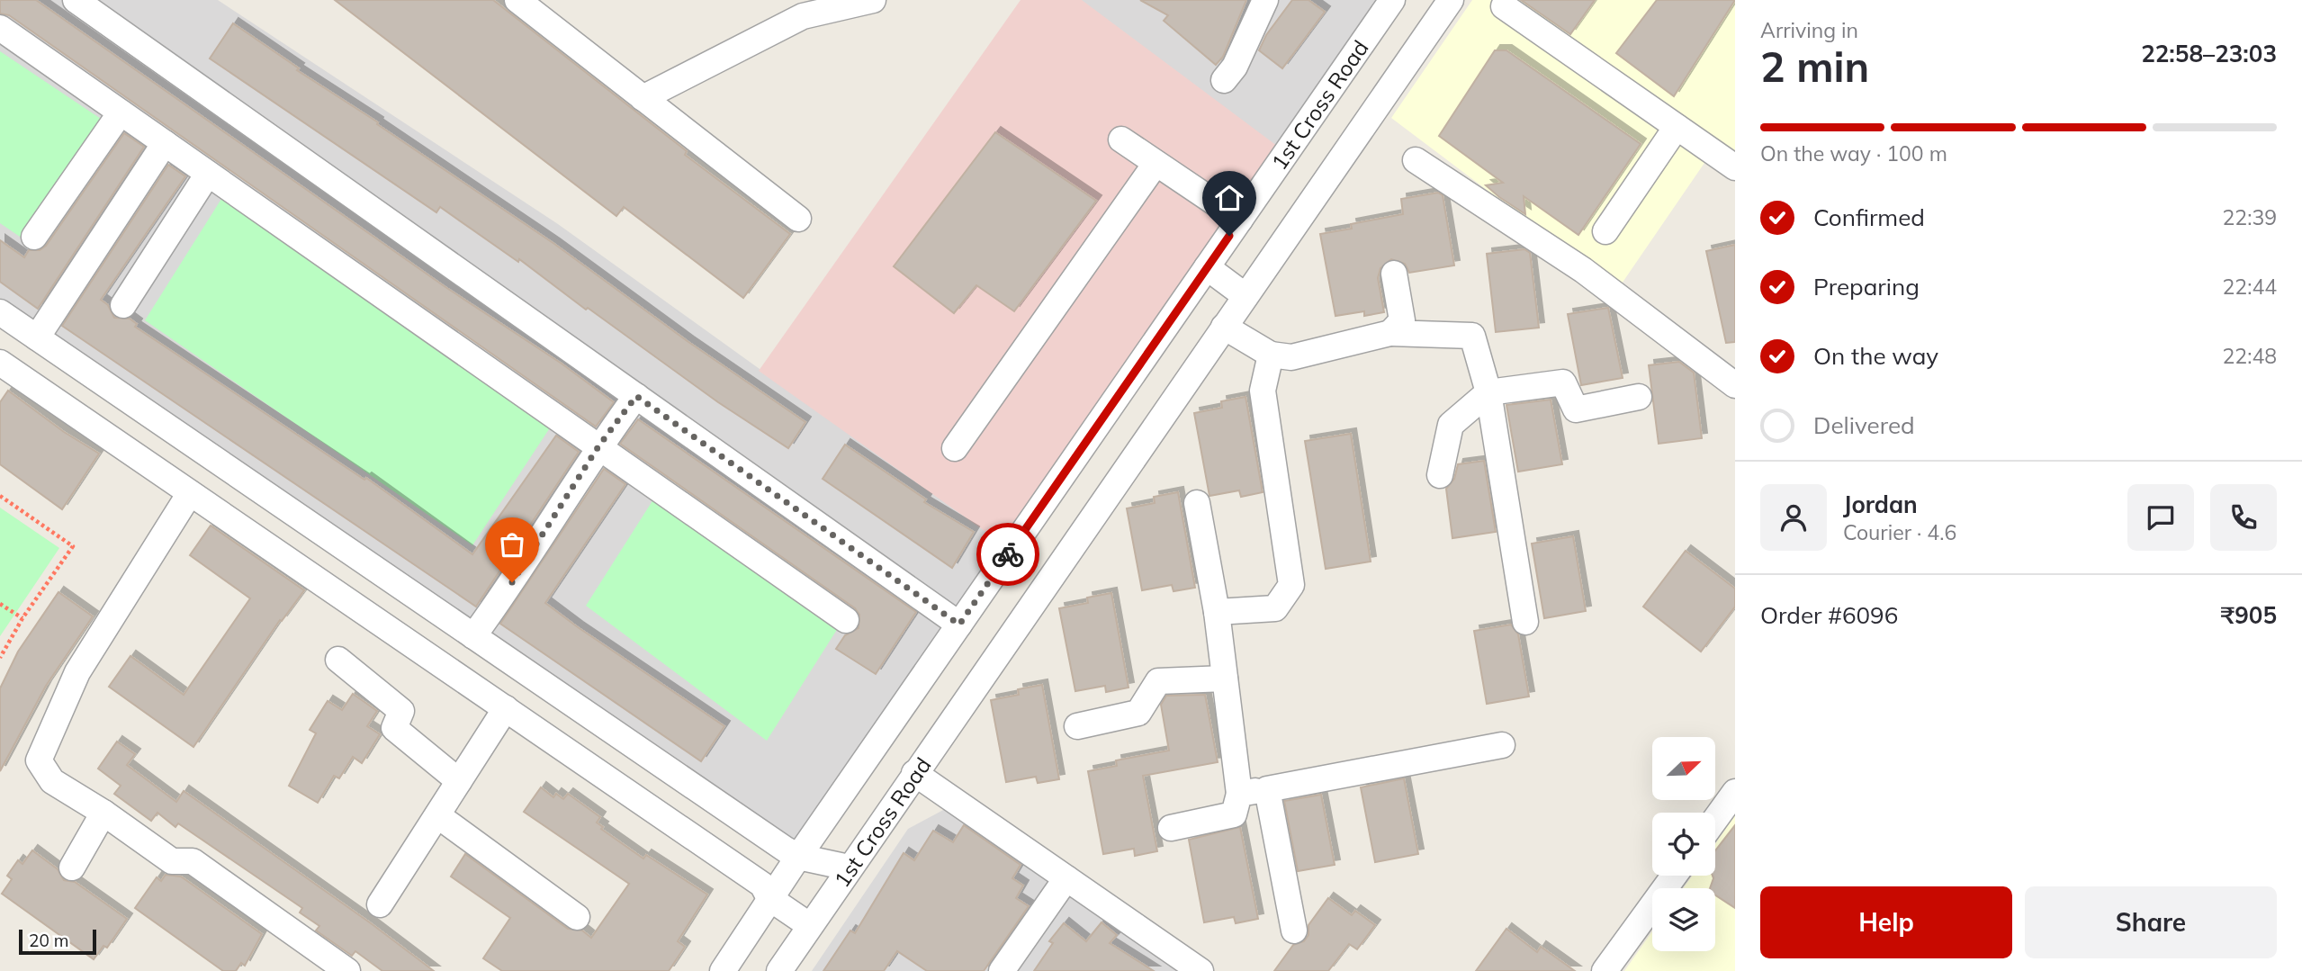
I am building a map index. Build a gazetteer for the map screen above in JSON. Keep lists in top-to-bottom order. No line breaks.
{"streets":{"street":["1st Cross Road"]},"scale_bar":"20 m","north":"top right","page":{"heading":["2 min","Arriving in","22:58–23:03"],"panel":["Jordan","Courier · 4.6","Order #6096","₹905"],"bar":"On the way · 100 m","list":[["Confirmed","22:39"],["Preparing","22:44"],["On the way","22:48"],"Delivered"],"buttons":["Help","Share"],"scale":"20 m"}}
